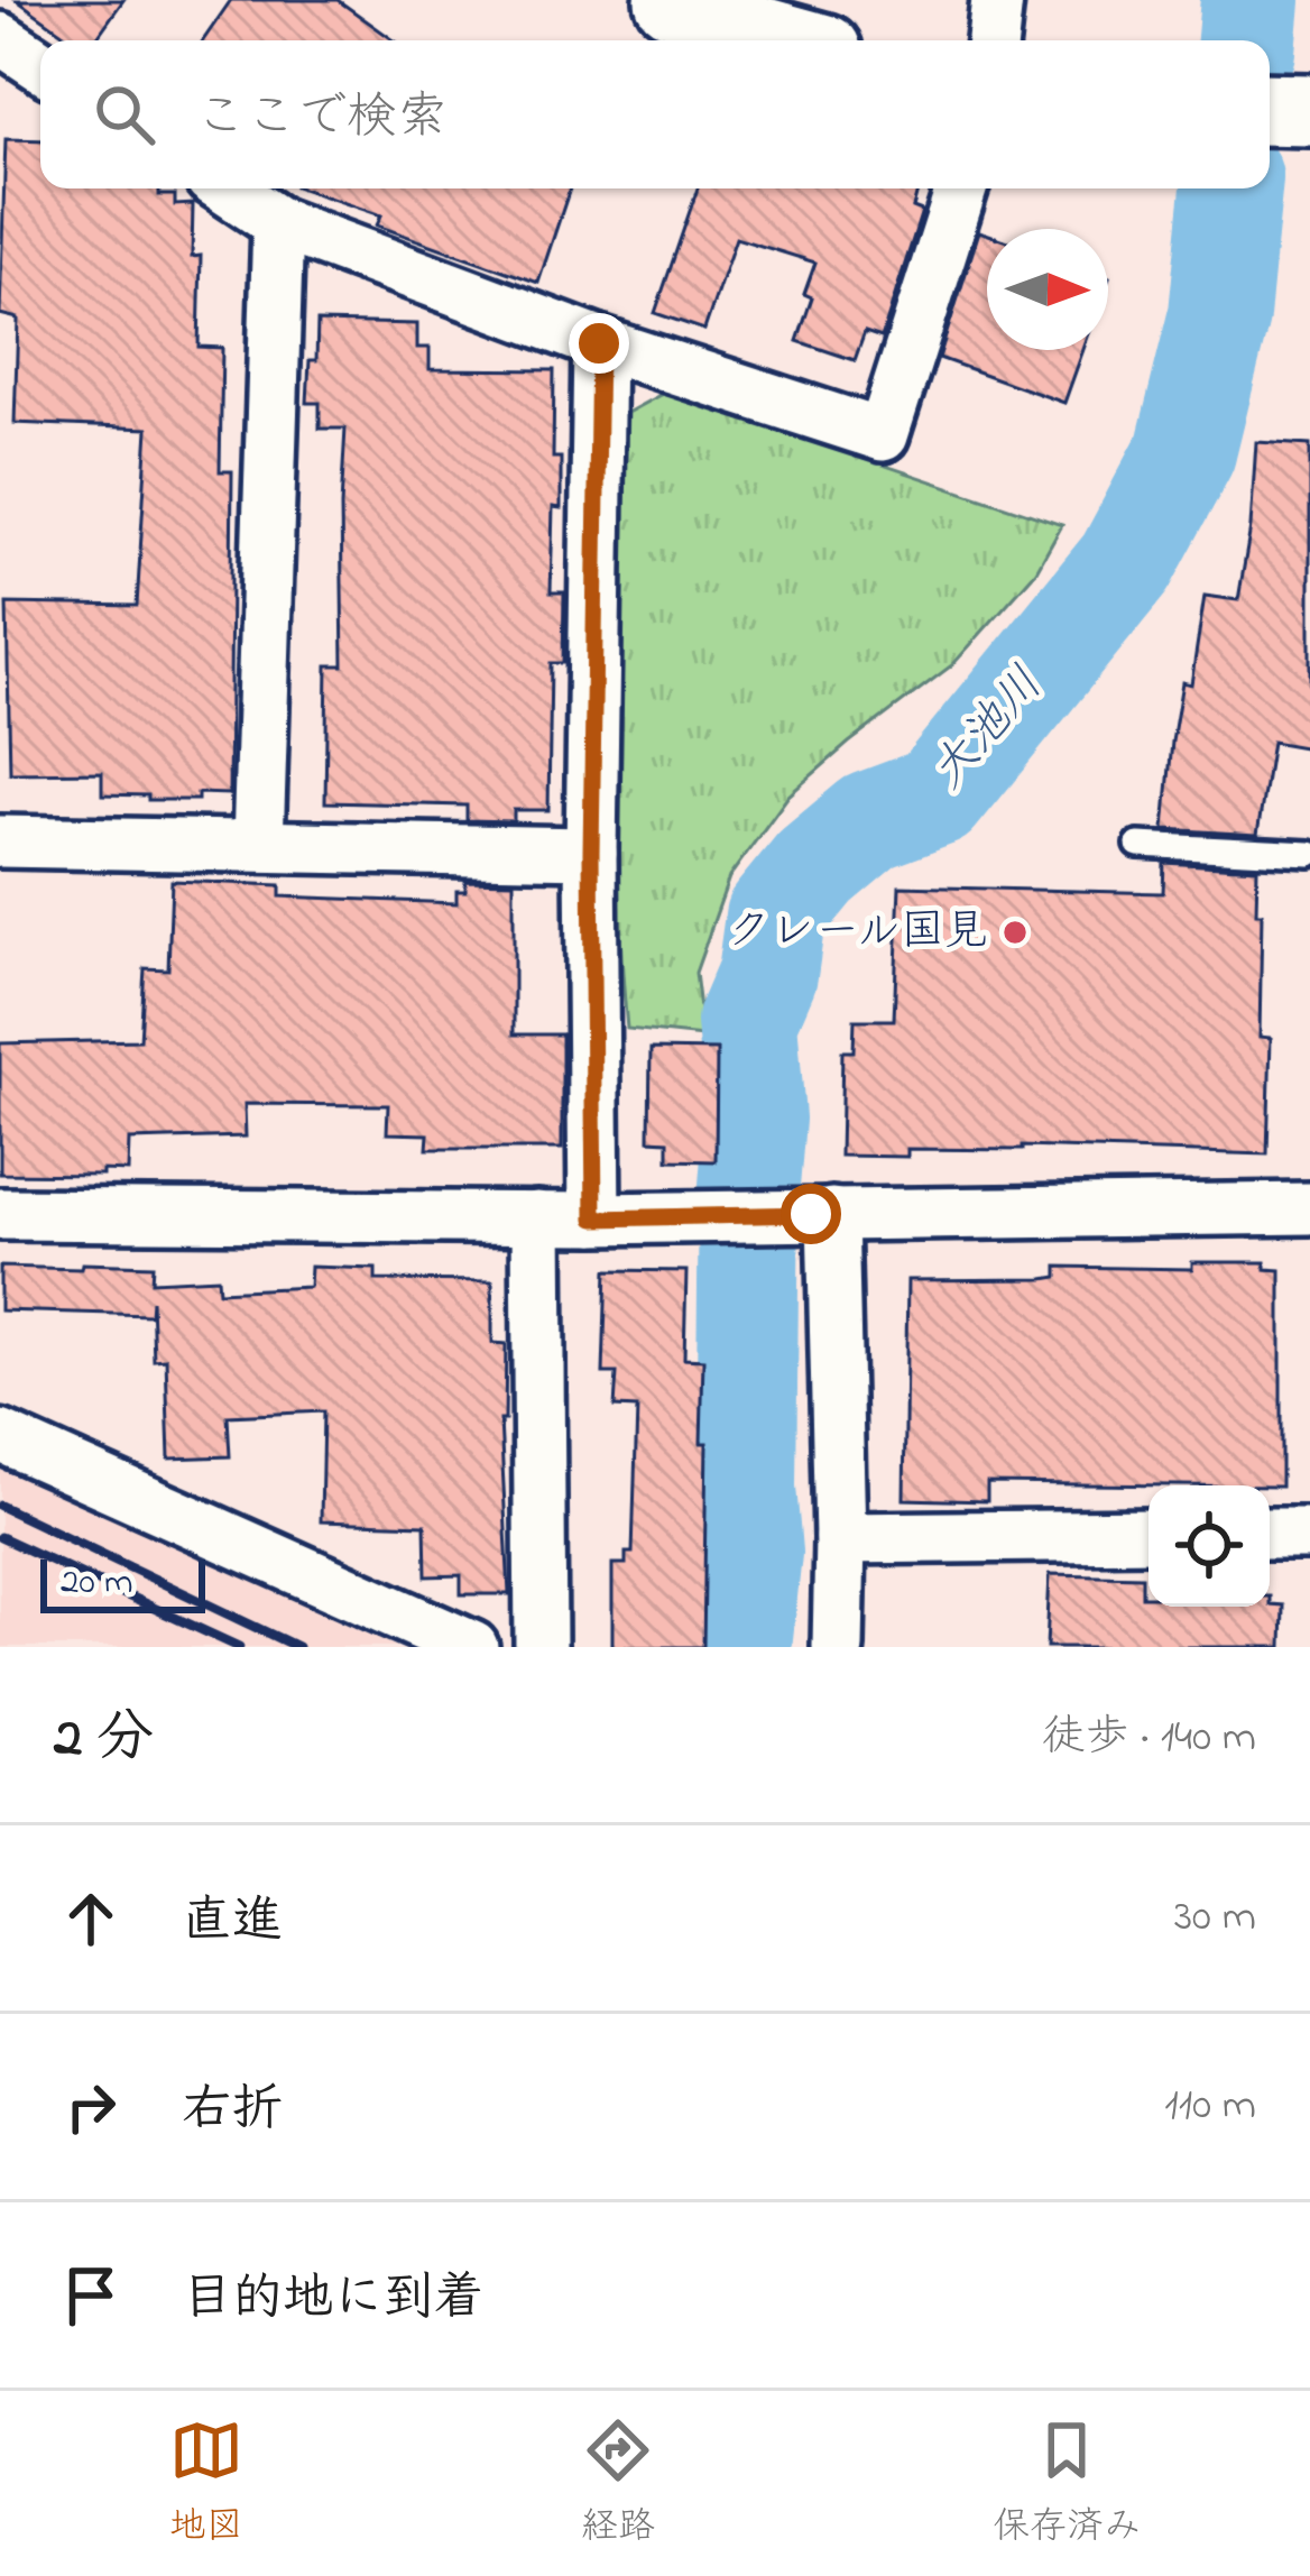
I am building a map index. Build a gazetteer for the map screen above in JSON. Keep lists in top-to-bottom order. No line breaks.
{"water":["大池川"],"places":["クレール国見"],"scale_bar":"20 m","north":"right","page":{"search":"ここで検索","scale":"20 m","heading":["2 分","徒歩 · 140 m"],"list":[["直進","30 m"],["右折","110 m"],"目的地に到着"],"nav":["地図","経路","保存済み"]}}
